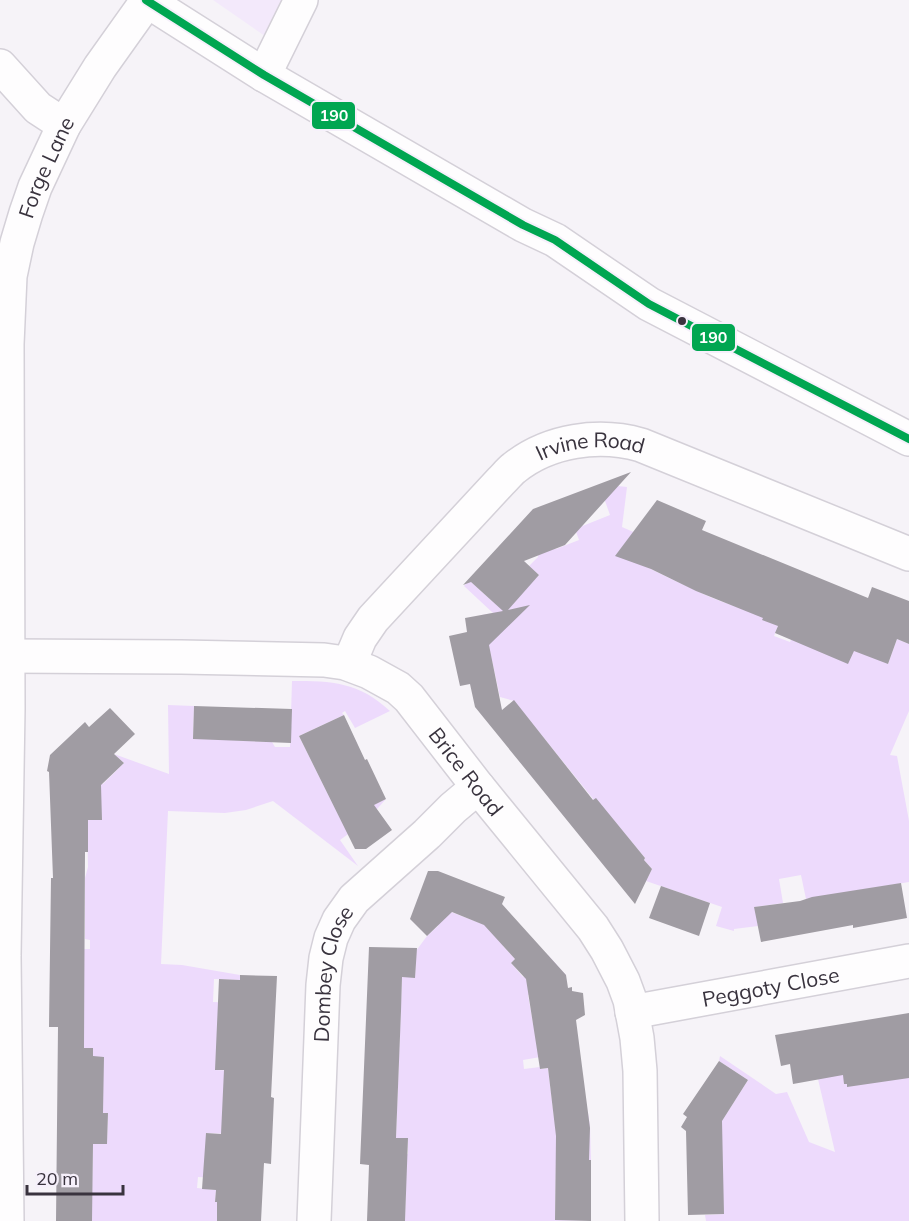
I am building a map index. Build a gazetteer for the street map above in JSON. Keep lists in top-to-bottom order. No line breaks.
{"streets":{"street":["Forge Lane","Irvine Road","Brice Road","Dombey Close","Peggoty Close"]},"crossings":[["Forge Lane","Brice Road"],["Irvine Road","Brice Road"],["Brice Road","Dombey Close"],["Brice Road","Peggoty Close"]],"lines":["transit line 190"],"scale_bar":"20 m"}
